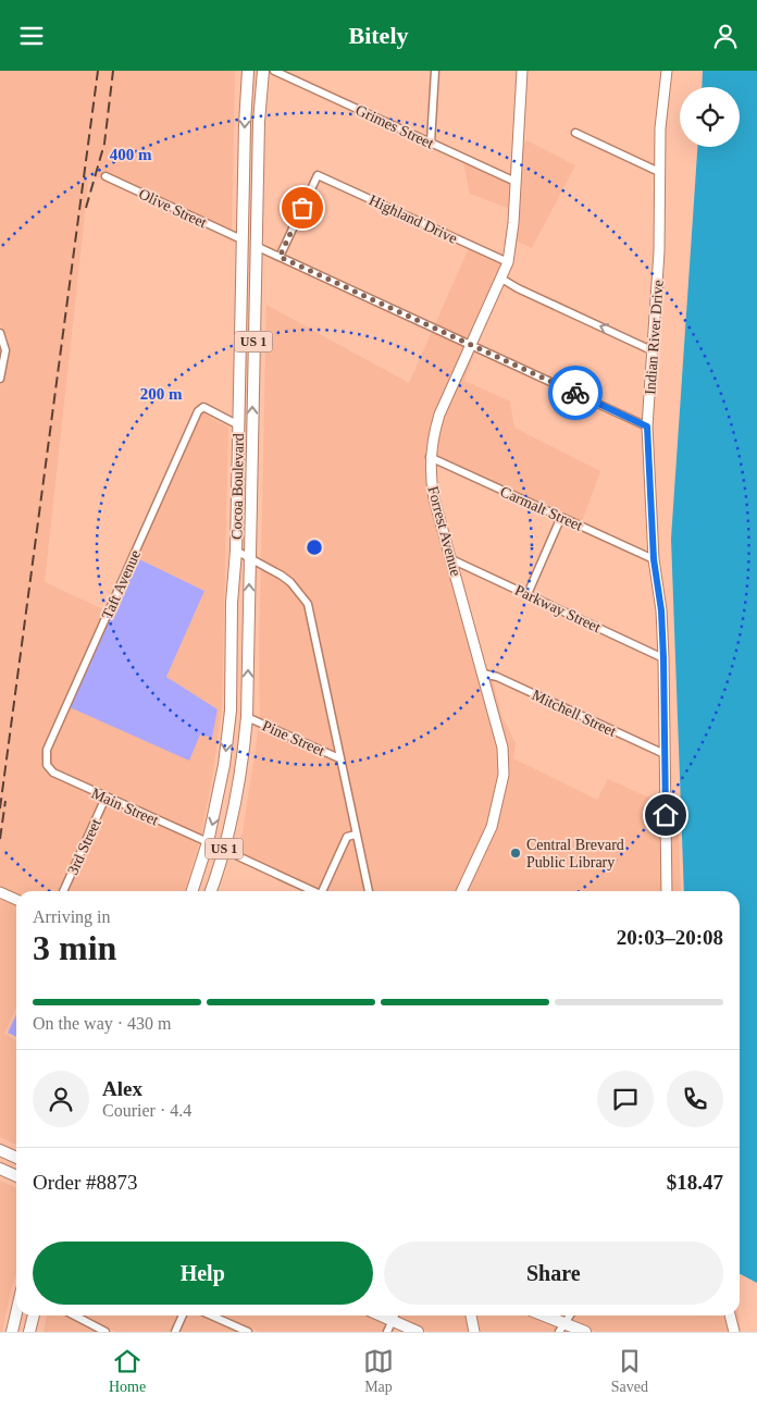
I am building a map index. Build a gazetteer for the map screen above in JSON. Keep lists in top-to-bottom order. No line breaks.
{"streets":{"main road":["US 1","Cocoa Boulevard"],"street":["Grimes Street","Olive Street","Highland Drive","Indian River Drive","Carmalt Street","Forrest Avenue","Taft Avenue","Parkway Street","Mitchell Street","Pine Street","Main Street","3rd Street"]},"crossings":[["Grimes Street","Forrest Avenue"],["Olive Street","Cocoa Boulevard"],["Highland Drive","Forrest Avenue"],["Indian River Drive","Carmalt Street"],["Indian River Drive","Parkway Street"],["Indian River Drive","Mitchell Street"],["Cocoa Boulevard","Taft Avenue"],["Cocoa Boulevard","Pine Street"],["Cocoa Boulevard","Main Street"],["Carmalt Street","Forrest Avenue"],["Forrest Avenue","Parkway Street"],["Forrest Avenue","Mitchell Street"],["Taft Avenue","Main Street"],["Main Street","3rd Street"]],"places":["Central Brevard Public Library"],"page":{"header":"Bitely","heading":["3 min","Arriving in","20:03–20:08"],"panel":["Alex","Courier · 4.4","Order #8873","$18.47"],"bar":"On the way · 430 m","buttons":["Help","Share"],"tabs":["Home","Map","Saved"]},"rings":["400 m","200 m"]}
